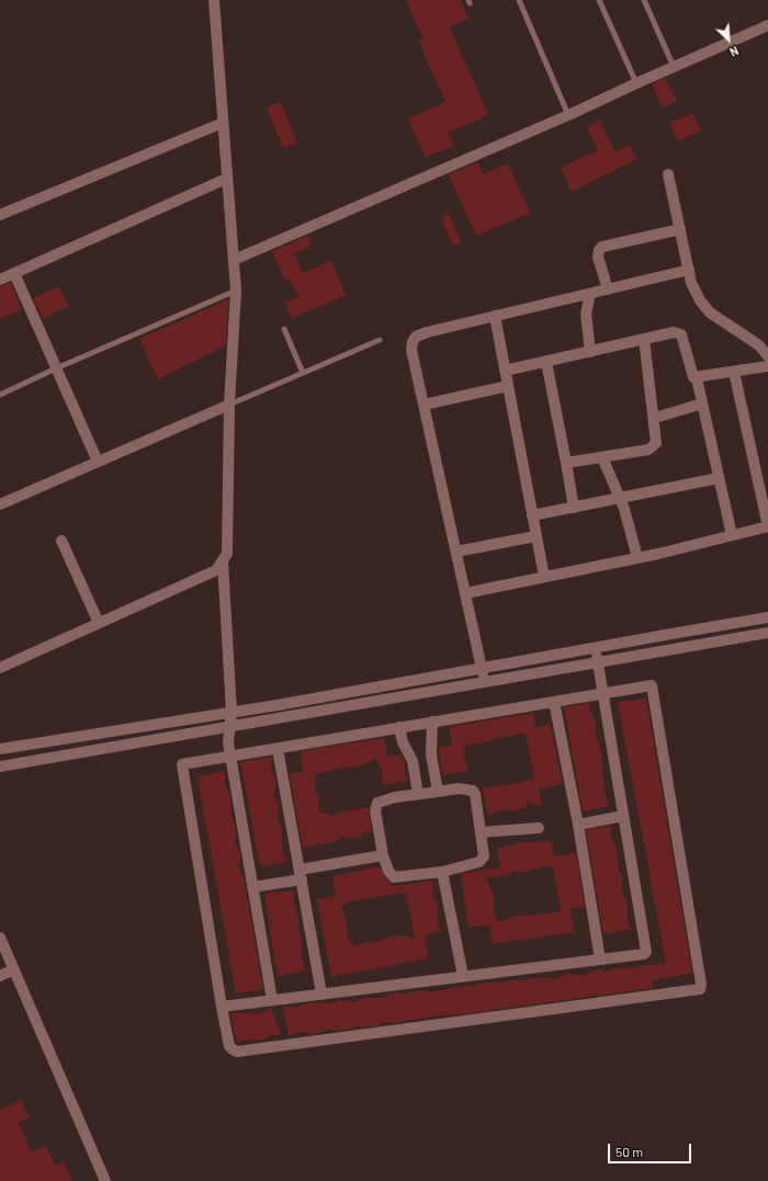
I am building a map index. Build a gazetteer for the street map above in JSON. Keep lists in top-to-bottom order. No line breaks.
{"scale_bar":"50 m","north":"bottom right"}
